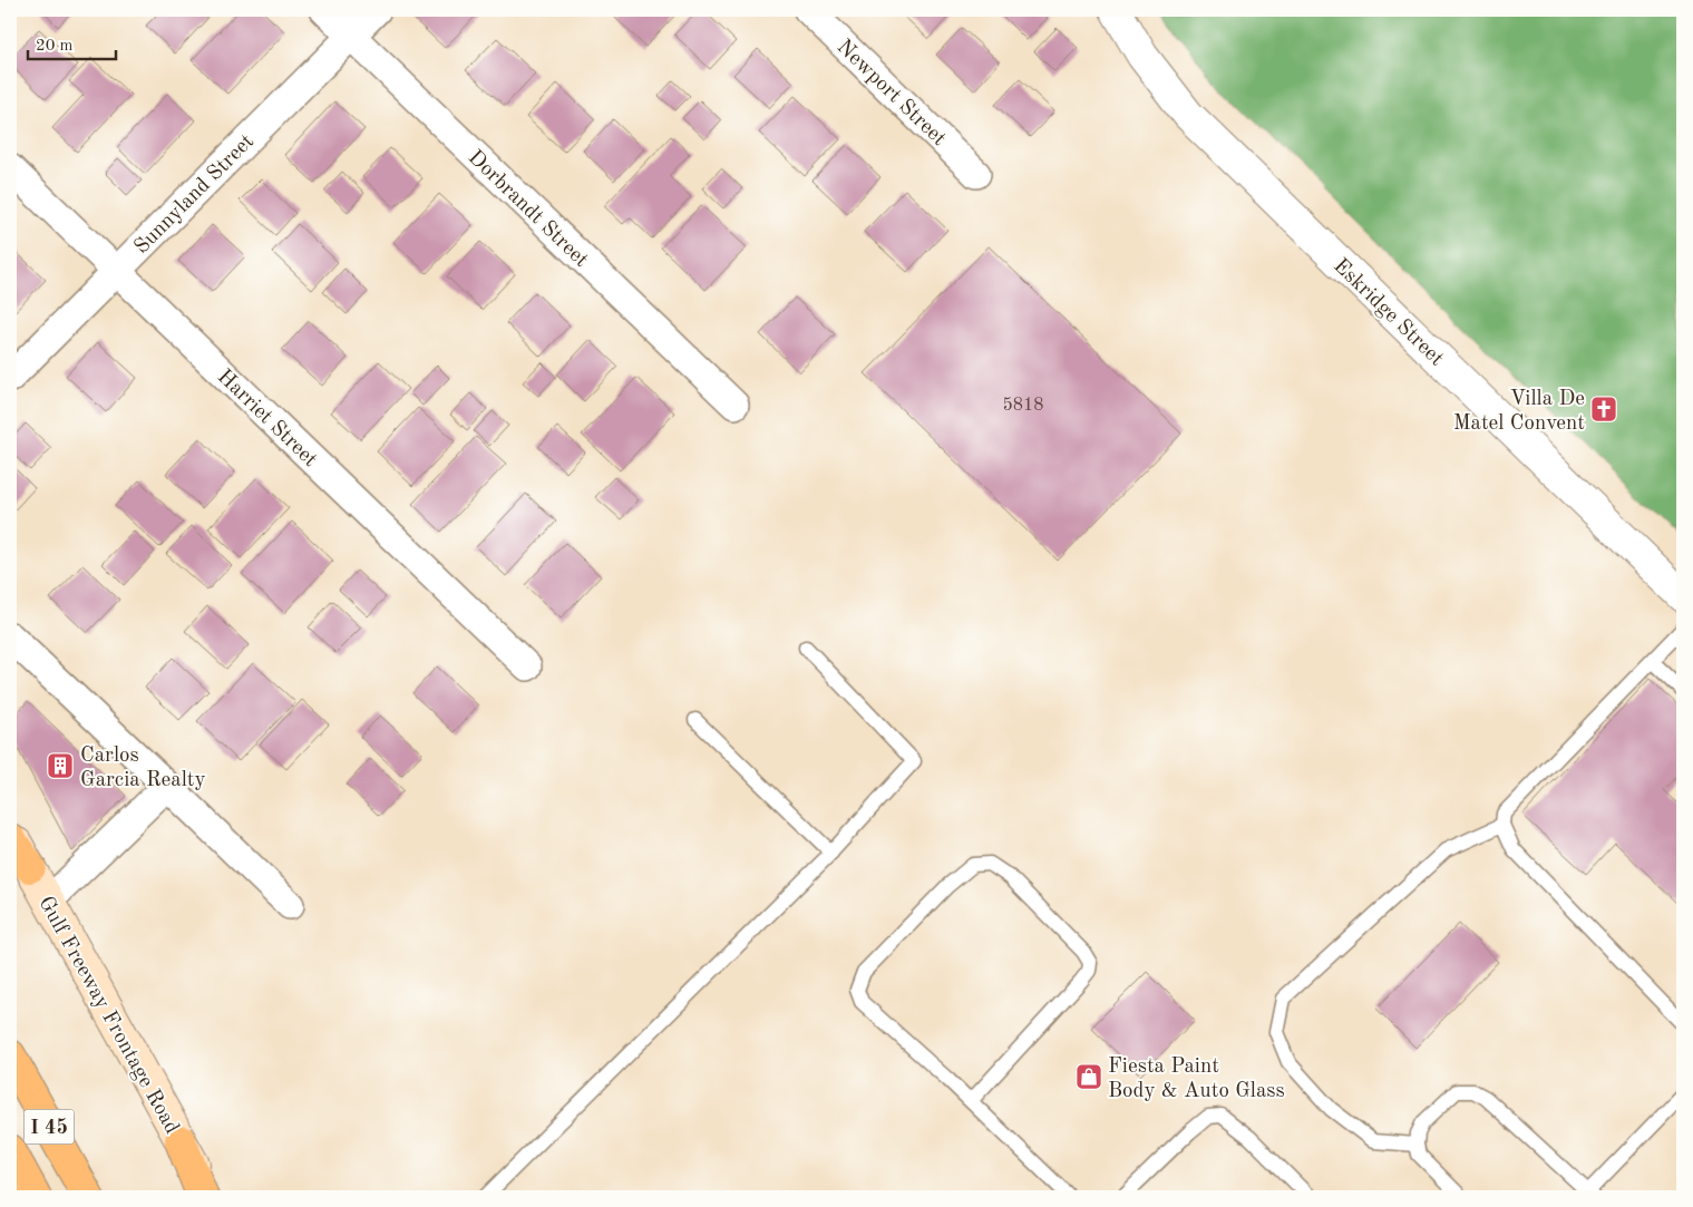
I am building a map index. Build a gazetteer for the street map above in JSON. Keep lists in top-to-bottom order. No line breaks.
{"streets":{"highway":["I 45"],"main road":["Gulf Freeway Frontage Road"],"street":["Newport Street","Sunnyland Street","Dorbrandt Street","Eskridge Street","Harriet Street"]},"crossings":[["Sunnyland Street","Dorbrandt Street"],["Sunnyland Street","Harriet Street"]],"places":{"church":["Villa De Matel Convent"],"building":["Carlos Garcia Realty"],"shop":["Fiesta Paint Body & Auto Glass"]},"house_numbers":["5818"],"scale_bar":"20 m"}
